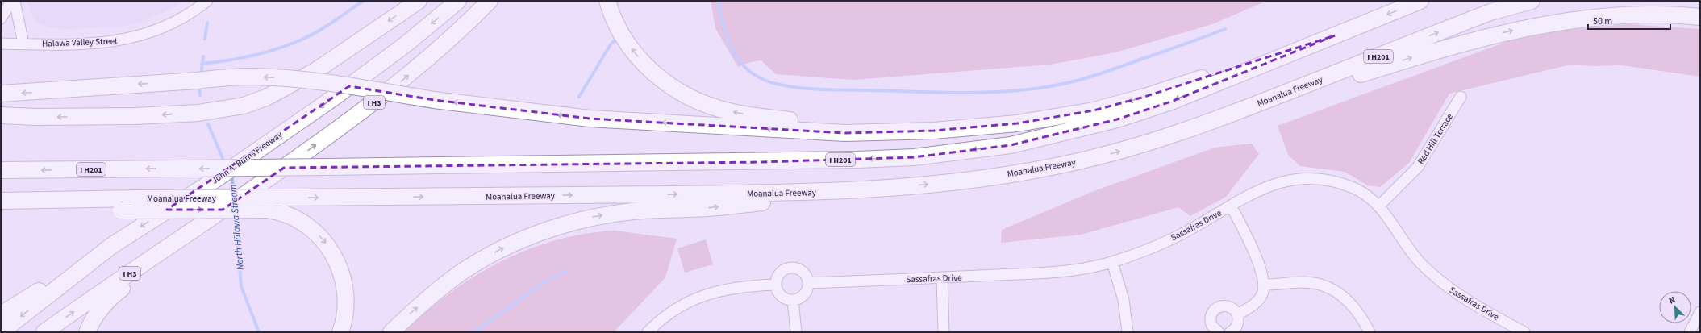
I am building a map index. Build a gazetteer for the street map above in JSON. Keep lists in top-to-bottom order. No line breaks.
{"streets":{"highway":["I H201","Moanalua Freeway","I H3","John A. Burns Freeway"],"street":["Halawa Valley Street","Red Hill Terrace","Sassafras Drive"]},"crossings":[["Red Hill Terrace","Sassafras Drive"]],"water":["North Hālawa Stream"],"scale_bar":"50 m","north":"top left"}
